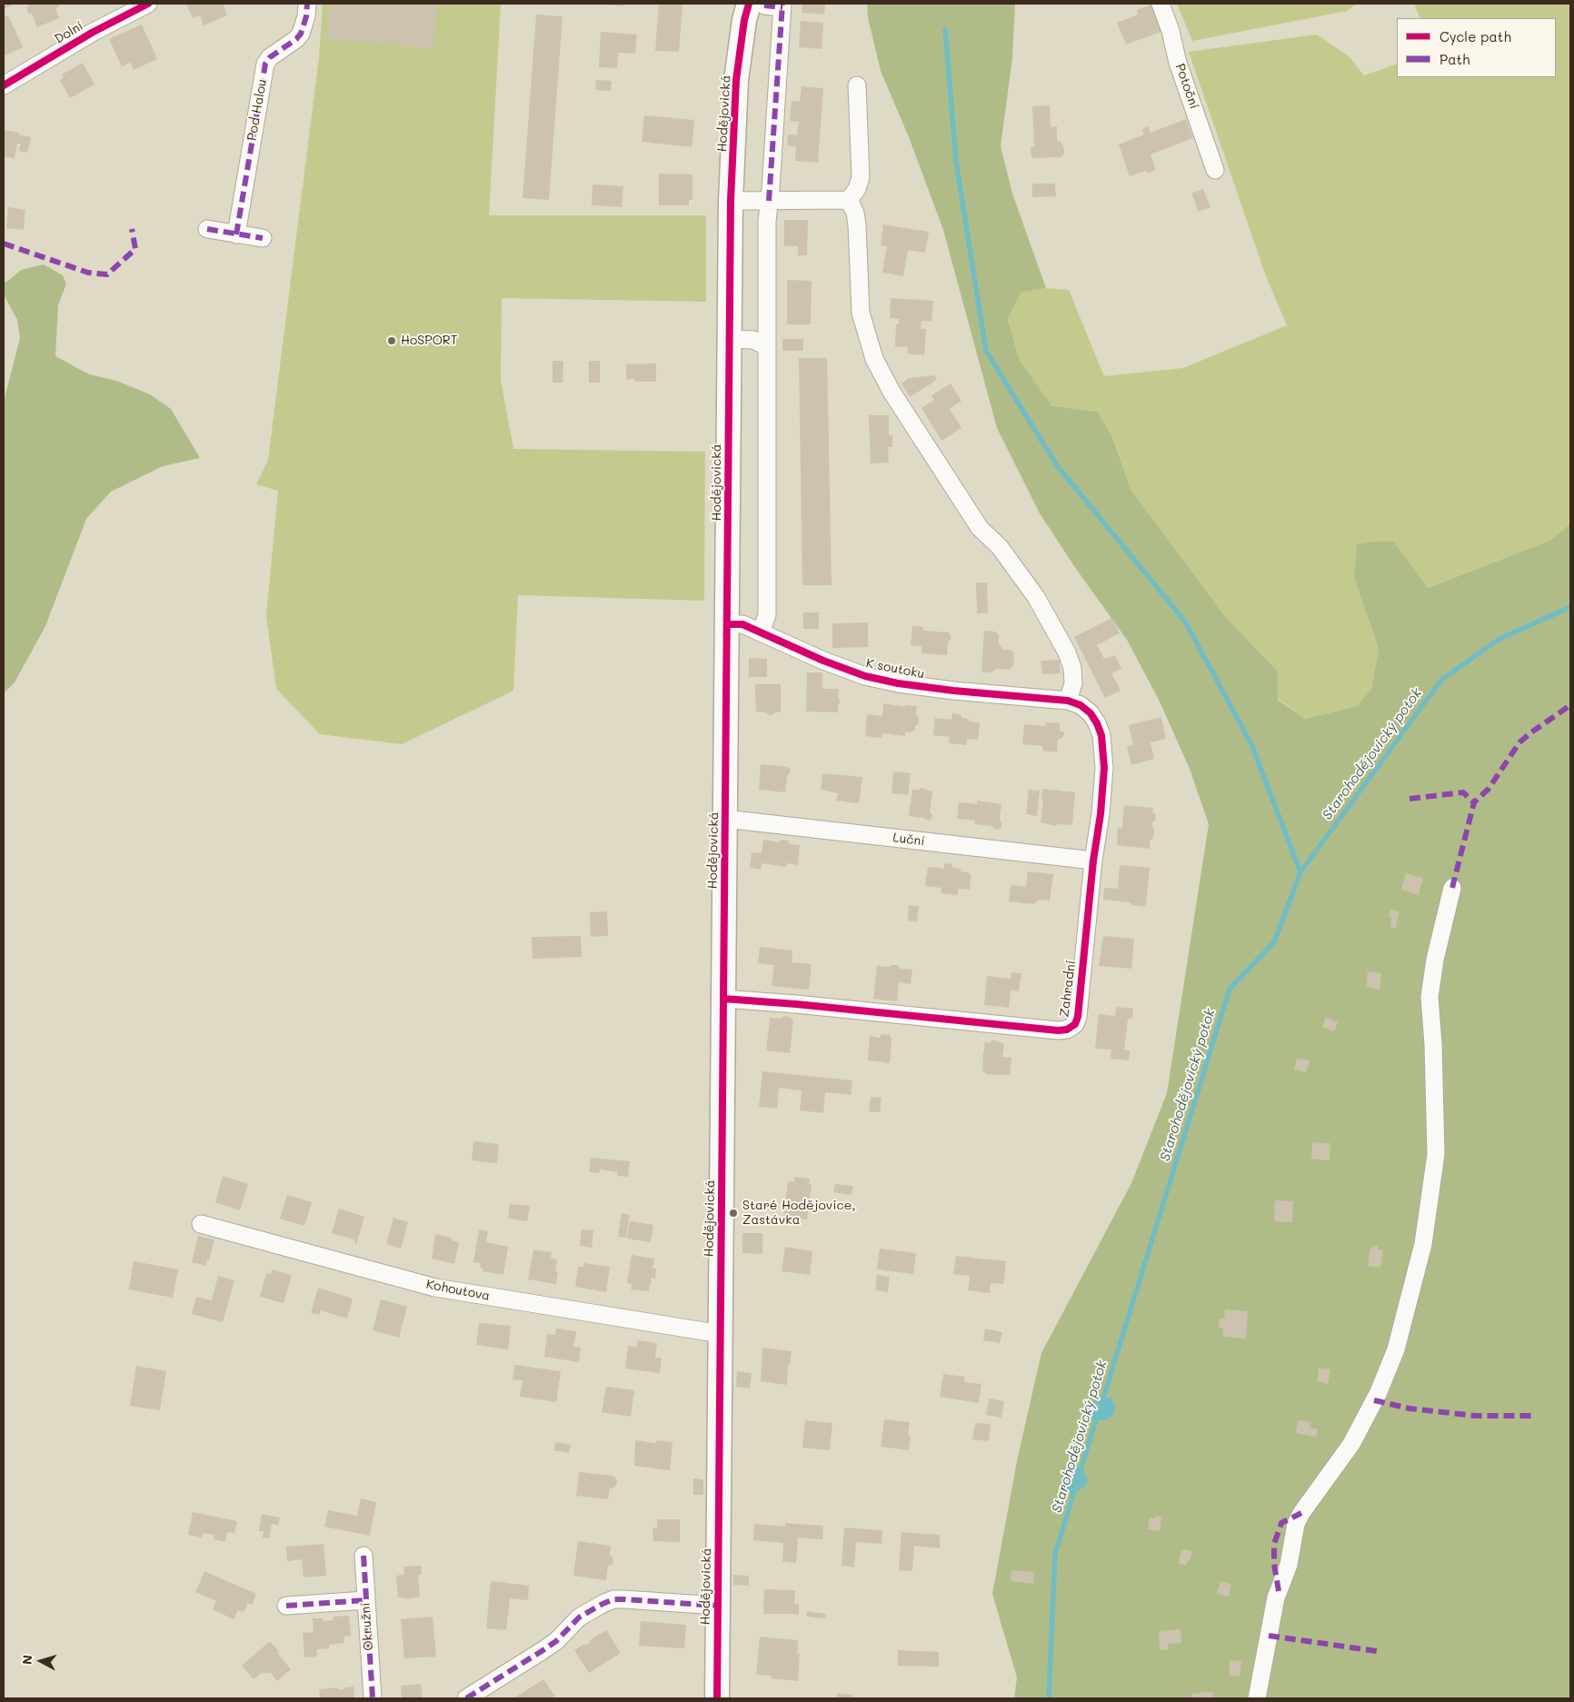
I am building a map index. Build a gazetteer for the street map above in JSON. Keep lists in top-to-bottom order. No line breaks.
{"streets":{"street":["Dolní","Potoční","Pod Halou","Hodějovická","K soutoku","Luční","Zahradní","Kohoutova","Okružní"]},"crossings":[["Hodějovická","K soutoku"],["Hodějovická","Luční"],["Hodějovická","Zahradní"],["Hodějovická","Kohoutova"],["K soutoku","Zahradní"],["Luční","Zahradní"]],"water":["Starohodějovický potok"],"places":["HoSPORT","Staré Hodějovice, Zastávka"],"legend":["Cycle path","Path"],"north":"left"}
